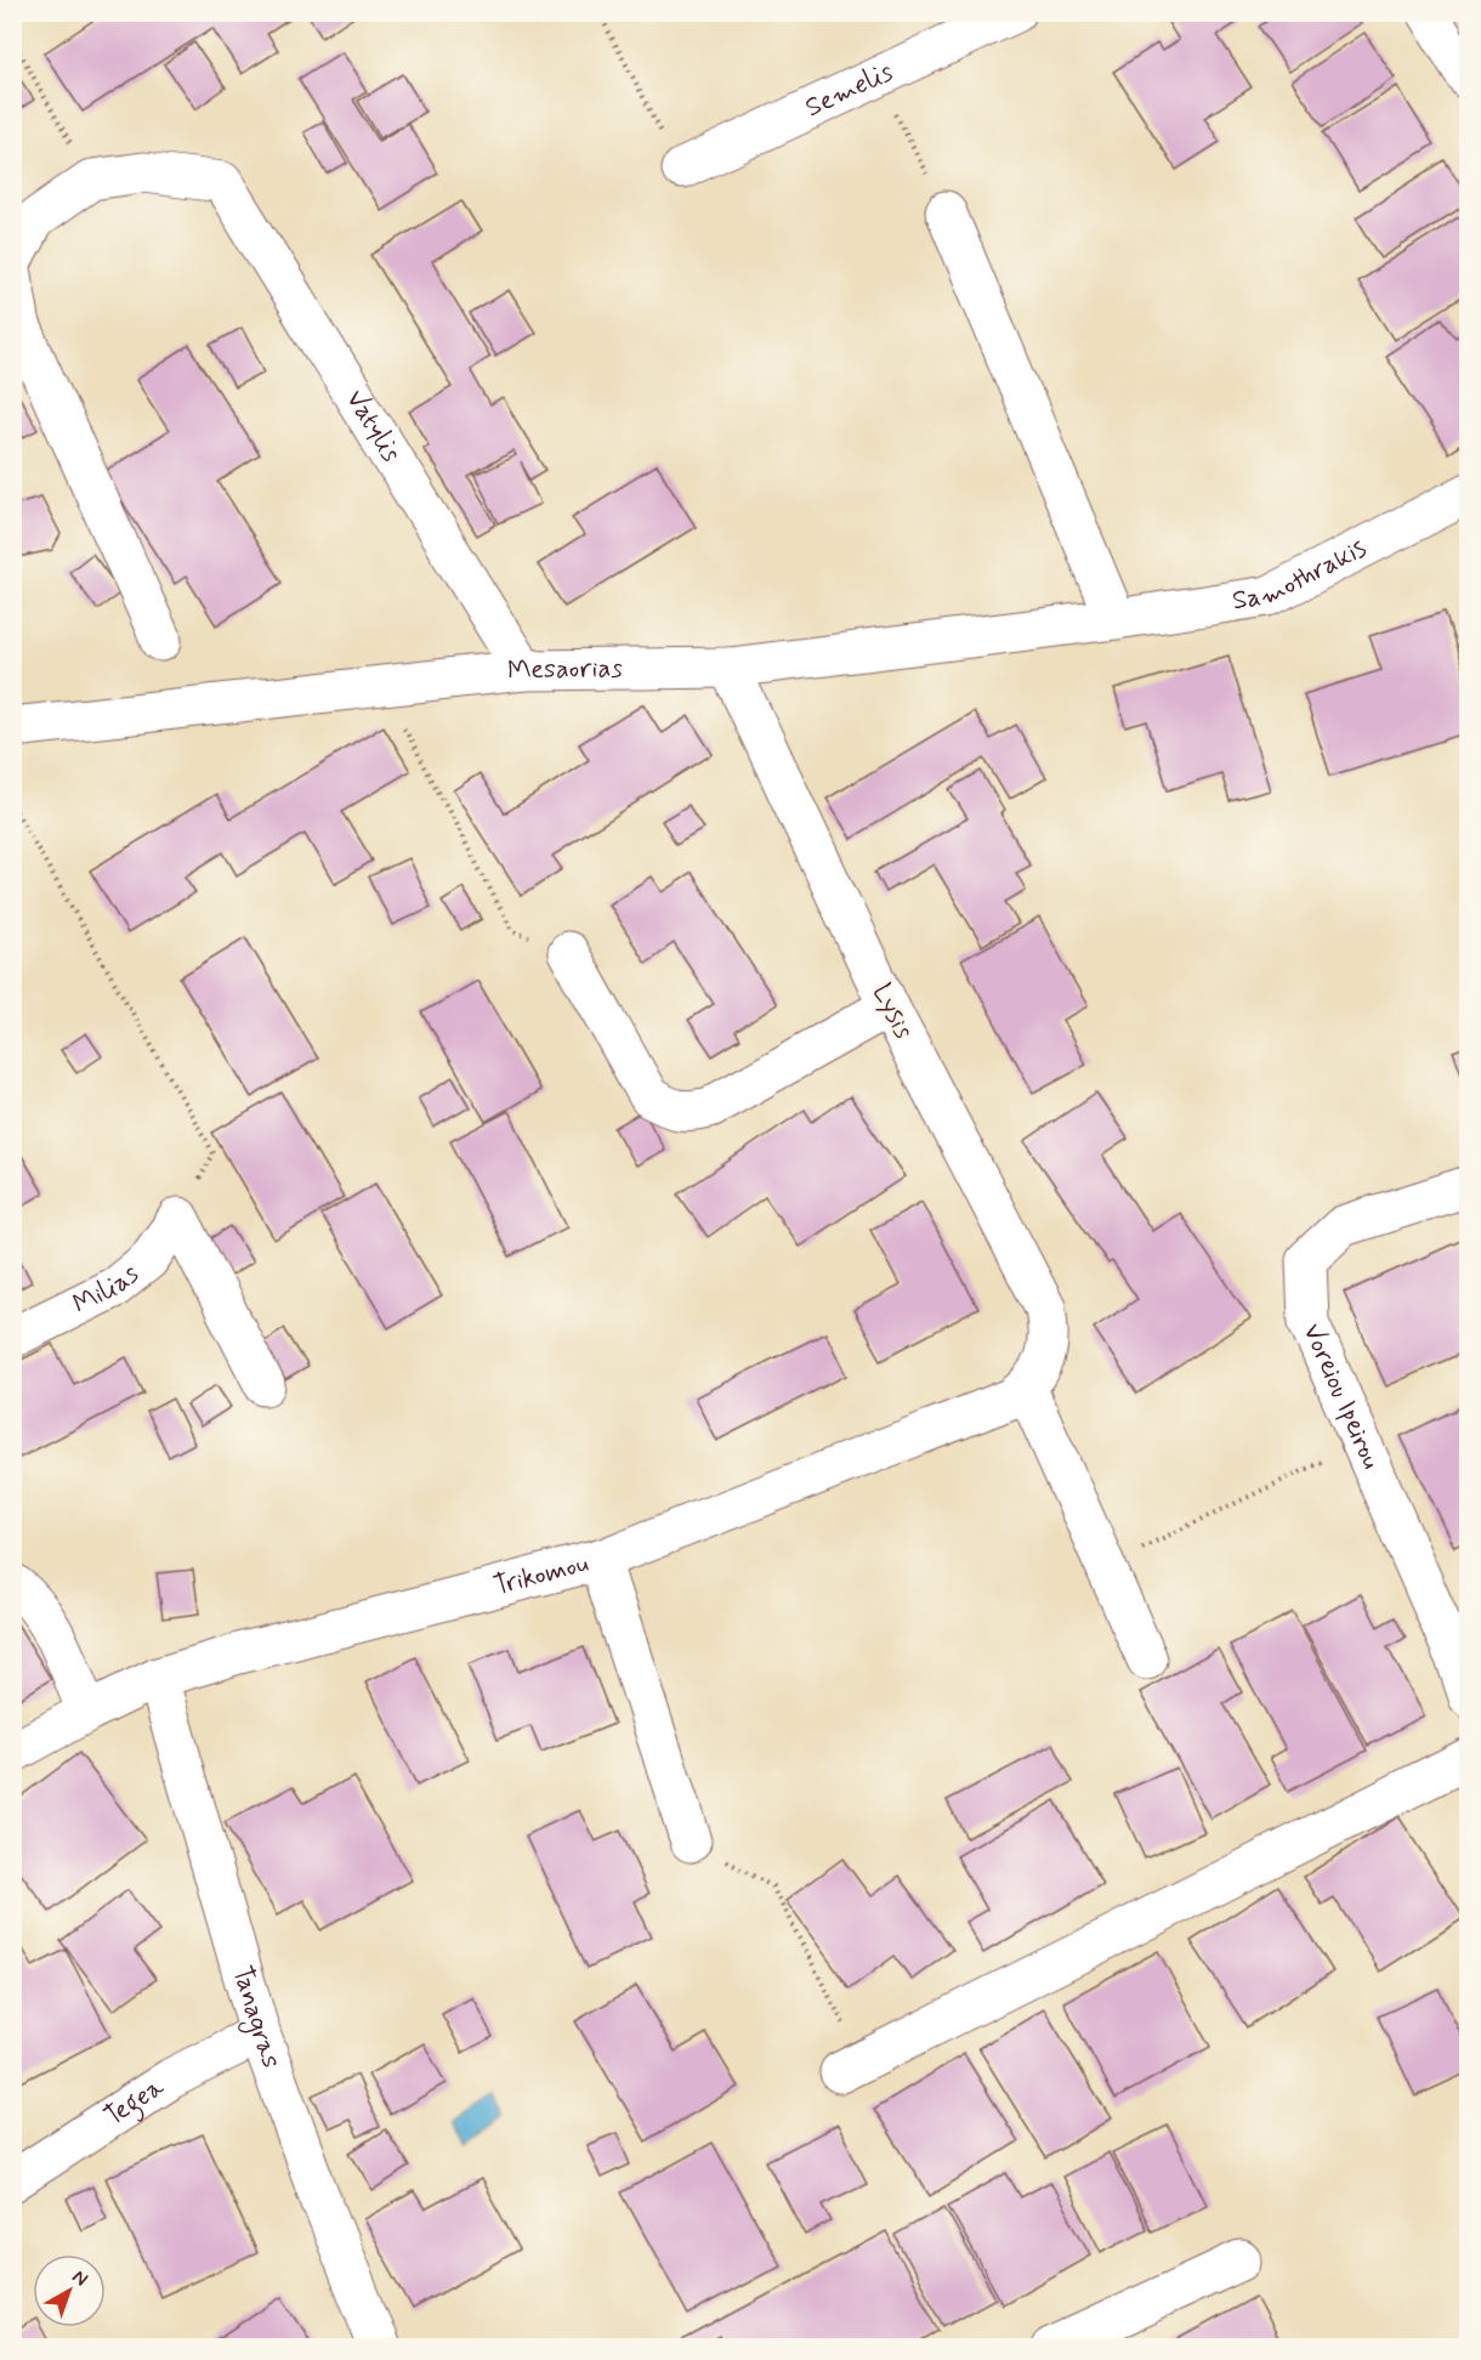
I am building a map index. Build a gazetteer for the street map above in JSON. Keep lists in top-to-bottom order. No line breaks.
{"streets":{"street":["Semelis","Vatylis","Samothrakis","Mesaorias","Lysis","Milias","Voreiou Ipeirou","Trikomou","Tanagras","Tegea"]},"crossings":[["Vatylis","Mesaorias"],["Samothrakis","Mesaorias"],["Mesaorias","Lysis"],["Lysis","Trikomou"],["Trikomou","Tanagras"],["Tanagras","Tegea"]],"north":"top right"}
